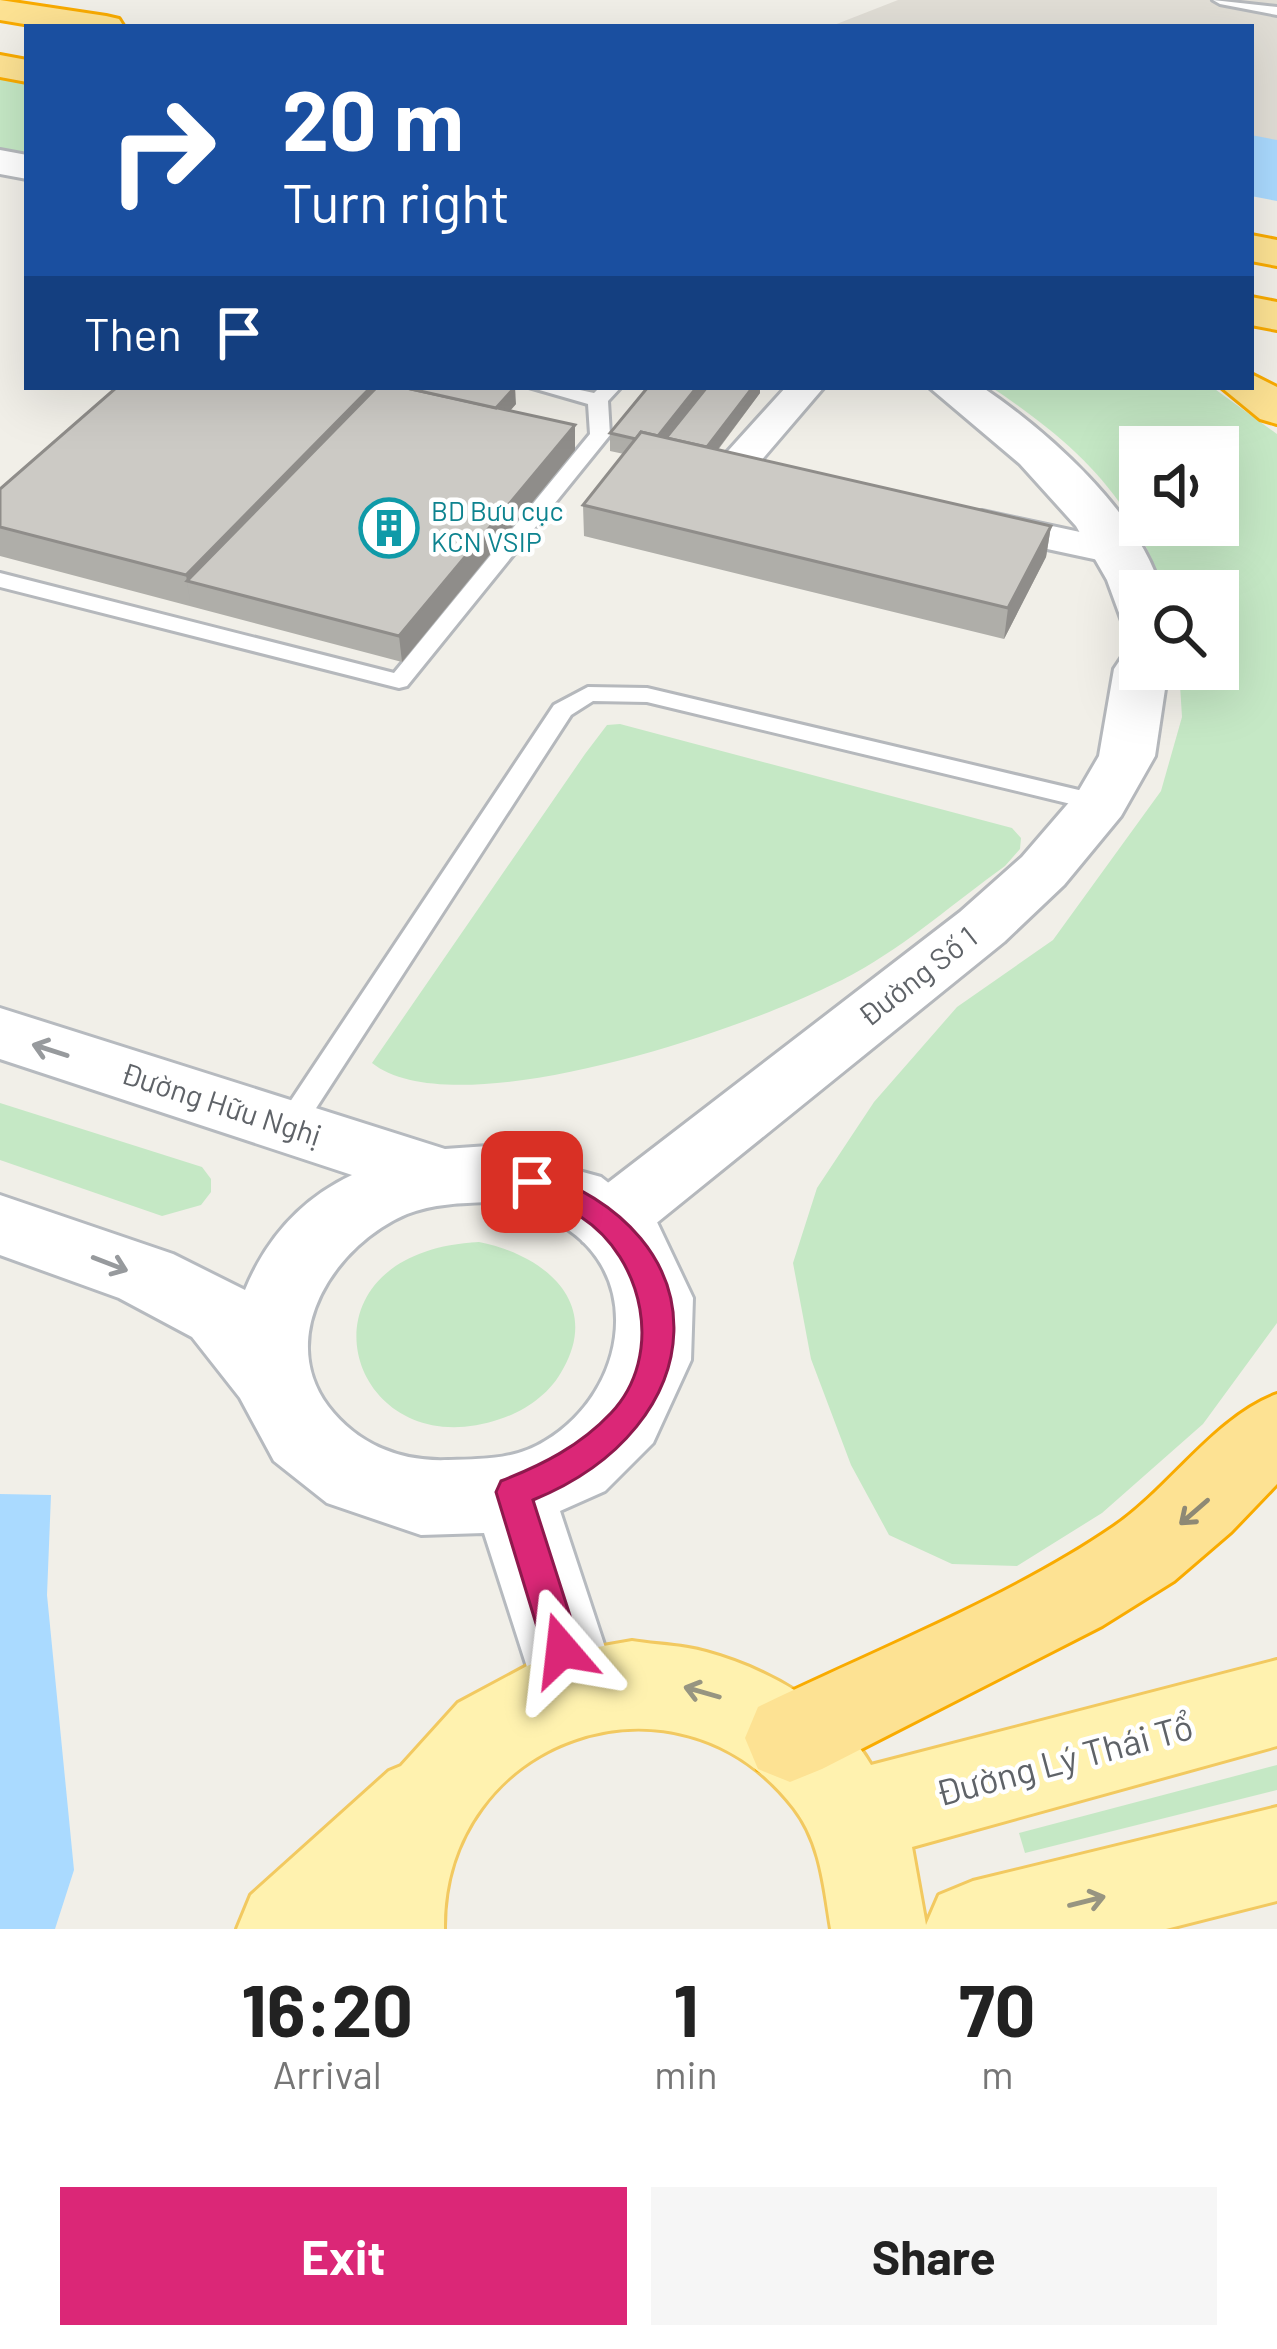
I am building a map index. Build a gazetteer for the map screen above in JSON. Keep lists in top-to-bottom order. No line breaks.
{"streets":{"main road":["Đường Hữu Nghị","Đường Lý Thái Tổ"],"street":["Đường Số 1"]},"crossings":[["Đường Số 1","Đường Hữu Nghị"]],"places":{"building":["BD Bưu cục KCN VSIP"]},"page":{"turn":["20 m","Turn right"],"then":"Then","eta":["16:20","Arrival","1","min","70","m"],"buttons":["Exit","Share"]}}
